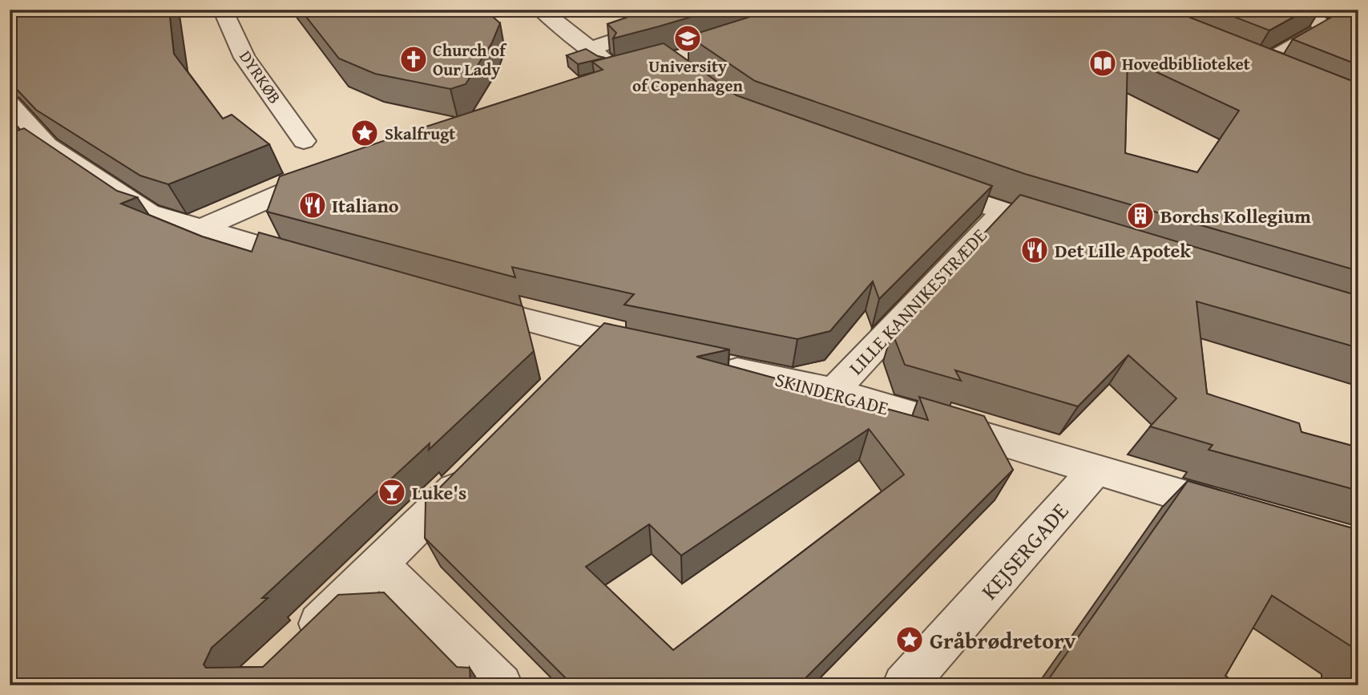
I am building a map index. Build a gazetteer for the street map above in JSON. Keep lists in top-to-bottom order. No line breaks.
{"streets":{"street":["DYRKØB","LILLE KANNIKESTRÆDE","SKINDERGADE","KEJSERGADE"]},"crossings":[["LILLE KANNIKESTRÆDE","SKINDERGADE"],["SKINDERGADE","KEJSERGADE"]],"places":{"school or university":["University of Copenhagen"],"church":["Church of Our Lady"],"library":["Hovedbiblioteket"],"place":["Skalfrugt","Gråbrødretorv"],"restaurant":["Italiano","Det Lille Apotek"],"building":["Borchs Kollegium"],"bar":["Luke's"]}}
